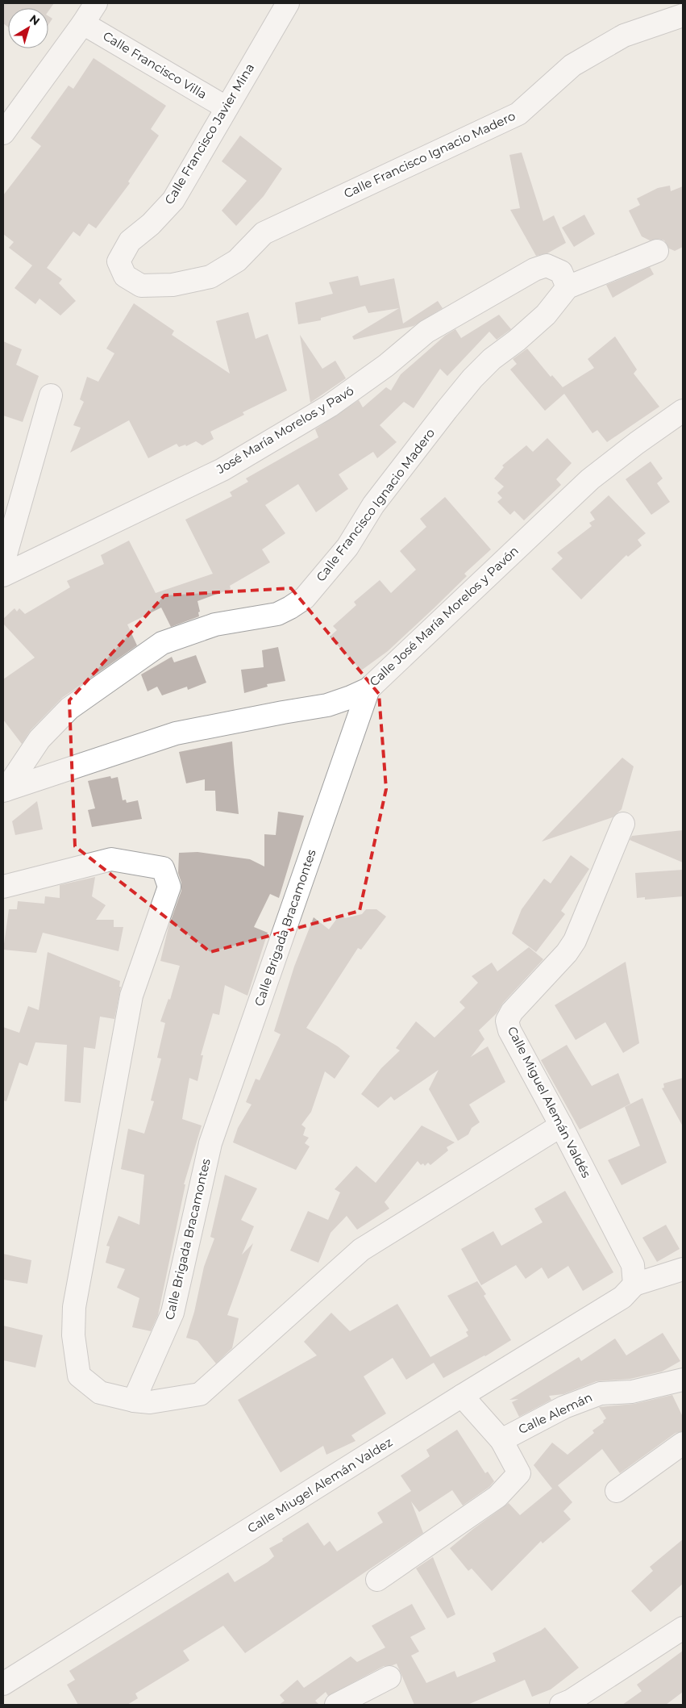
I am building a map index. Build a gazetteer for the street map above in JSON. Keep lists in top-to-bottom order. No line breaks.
{"streets":{"street":["Calle Francisco Villa","Calle Francisco Javier Mina","Calle Francisco Ignacio Madero","José María Morelos y Pavó","Calle José María Morelos y Pavón","Calle Brigada Bracamontes","Calle Miguel Alemán Valdés","Calle Alemán","Calle Miugel Alemán Valdez"]},"crossings":[["Calle Francisco Villa","Calle Francisco Javier Mina"],["Calle Francisco Javier Mina","Calle Francisco Ignacio Madero"],["Calle Francisco Ignacio Madero","José María Morelos y Pavó"],["Calle Francisco Ignacio Madero","Calle José María Morelos y Pavón"],["Calle José María Morelos y Pavón","Calle Brigada Bracamontes"],["Calle Miguel Alemán Valdés","Calle Miugel Alemán Valdez"]],"north":"top right"}
